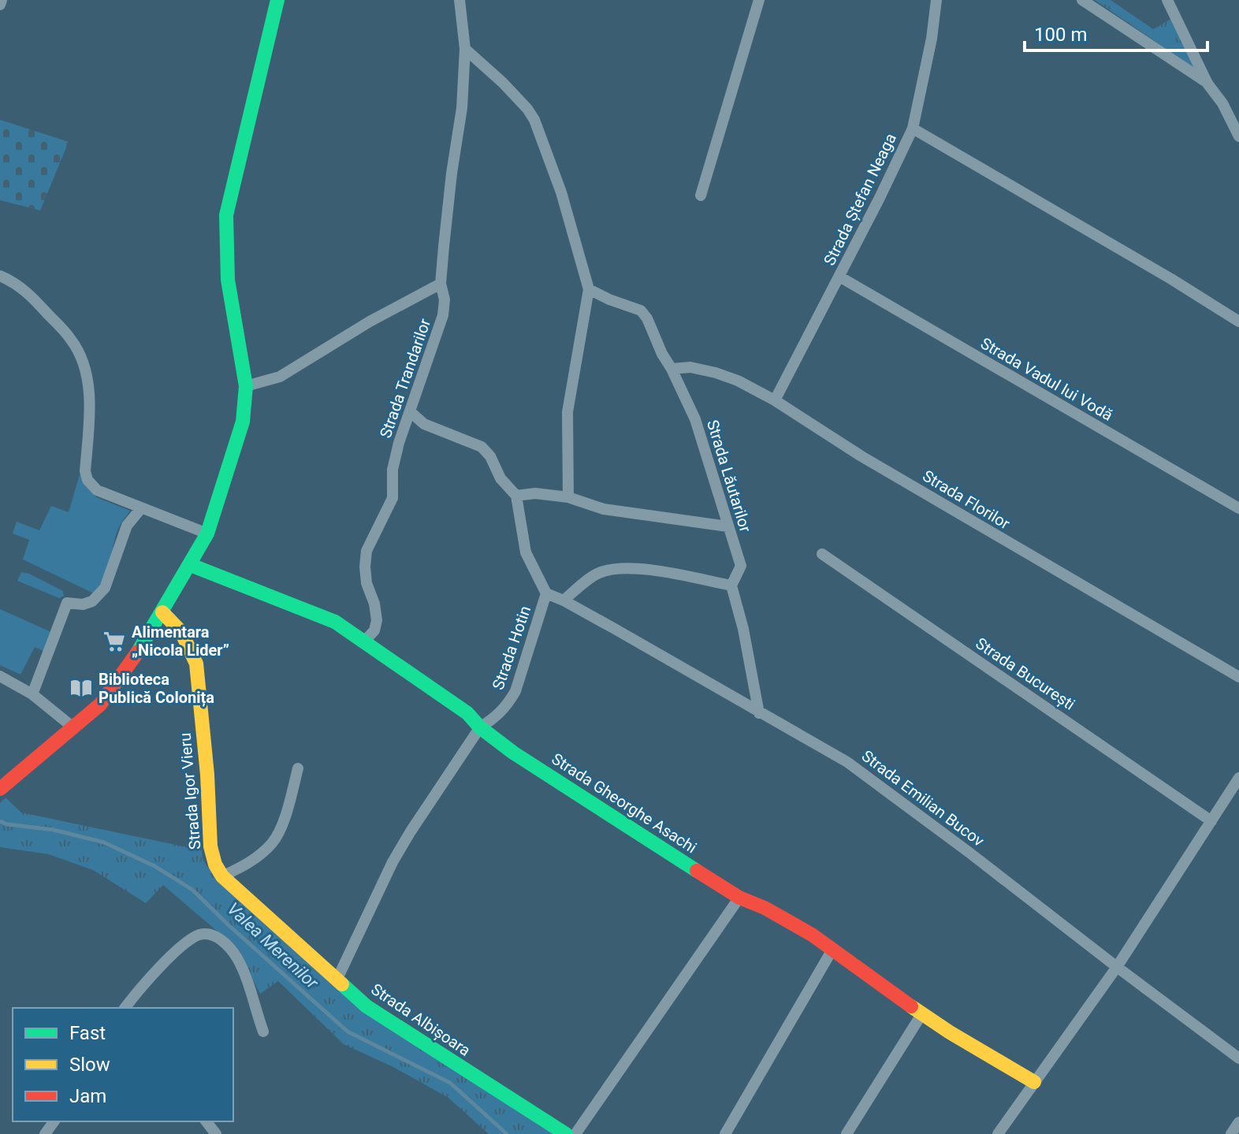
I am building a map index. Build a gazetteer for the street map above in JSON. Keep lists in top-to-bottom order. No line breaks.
{"streets":{"street":["Strada Ștefan Neaga","Strada Trandarilor","Strada Vadul lui Vodă","Strada Lăutarilor","Strada Florilor","Strada Hotin","Strada București","Strada Igor Vieru","Strada Emilian Bucov","Strada Gheorghe Asachi","Strada Albișoara"]},"crossings":[["Strada Ștefan Neaga","Strada Vadul lui Vodă"],["Strada Ștefan Neaga","Strada Florilor"],["Strada Trandarilor","Strada Hotin"],["Strada Trandarilor","Strada Gheorghe Asachi"],["Strada Lăutarilor","Strada Florilor"],["Strada Lăutarilor","Strada Emilian Bucov"],["Strada Hotin","Strada Emilian Bucov"],["Strada Hotin","Strada Gheorghe Asachi"],["Strada Hotin","Strada Albișoara"],["Strada Igor Vieru","Strada Albișoara"]],"water":["Valea Merenilor"],"places":{"supermarket":["Alimentara „Nicola Lider”"],"library":["Biblioteca Publică Colonița"]},"legend":["Fast","Slow","Jam"],"scale_bar":"100 m"}
